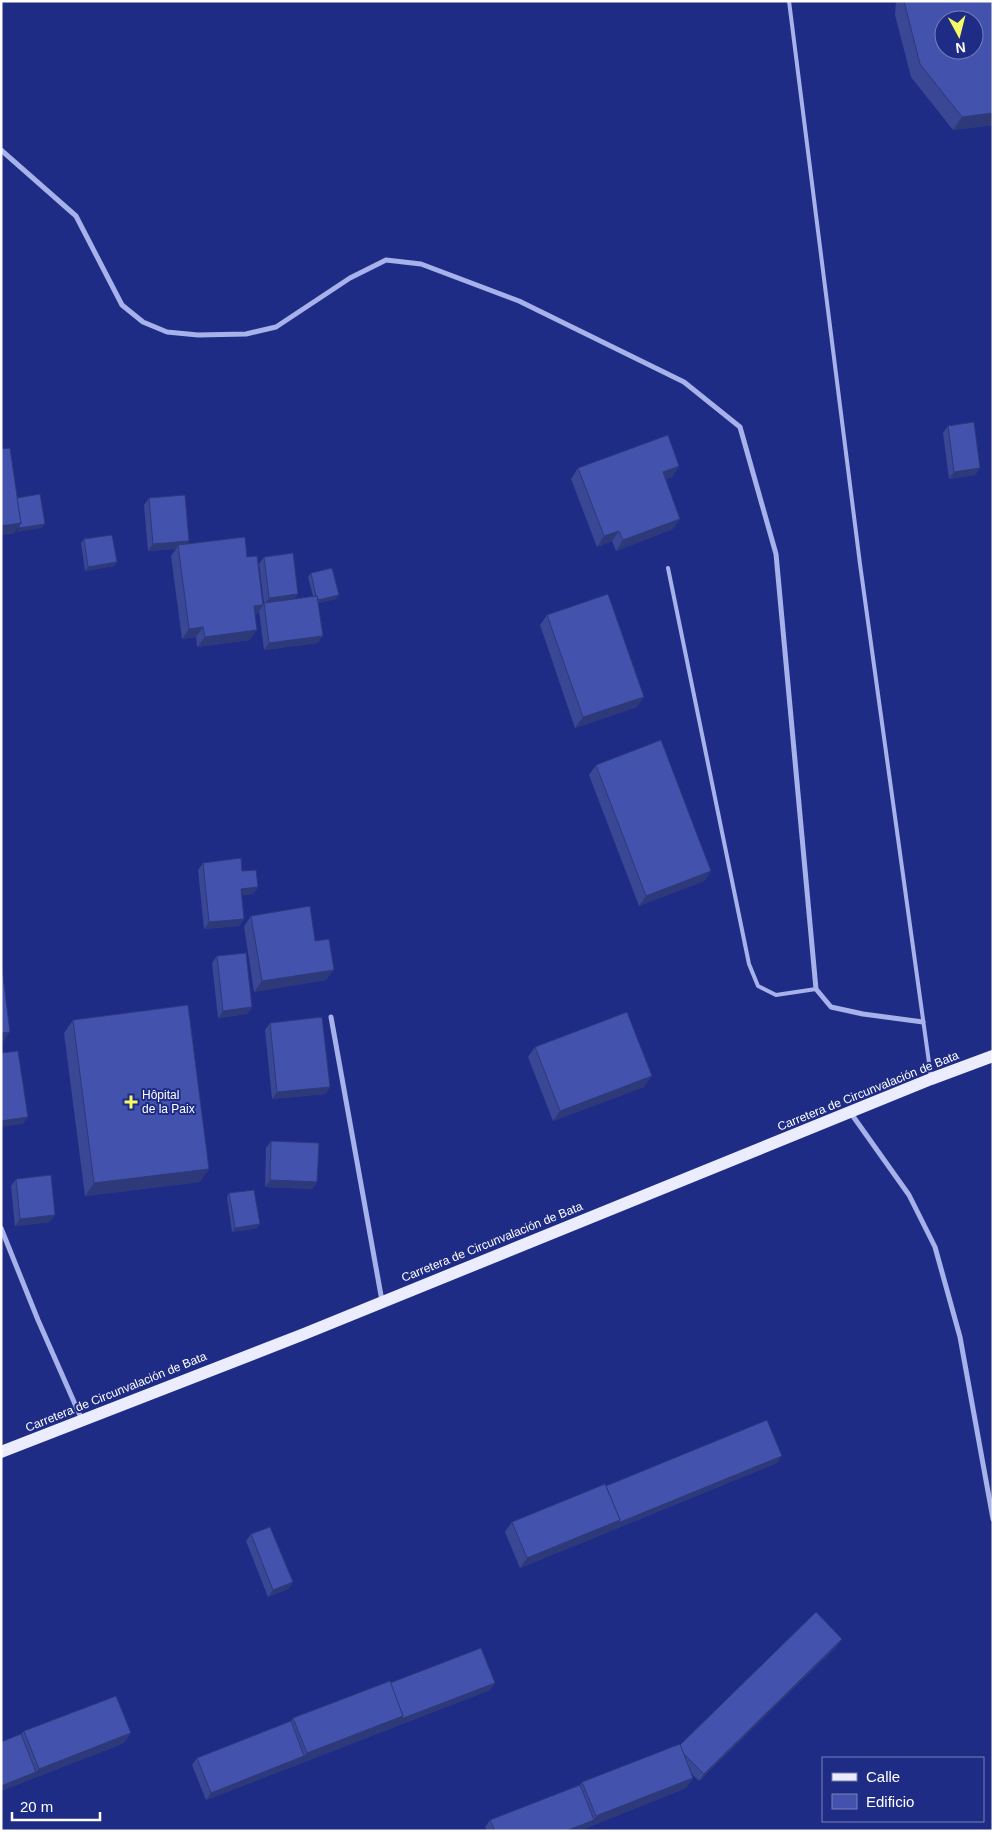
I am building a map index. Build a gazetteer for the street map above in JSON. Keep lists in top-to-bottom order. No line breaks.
{"streets":{"main road":["Carretera de Circunvalación de Bata"]},"places":{"health":["Hôpital de la Paix"]},"legend":["Calle","Edificio"],"scale_bar":"20 m","north":"bottom"}
